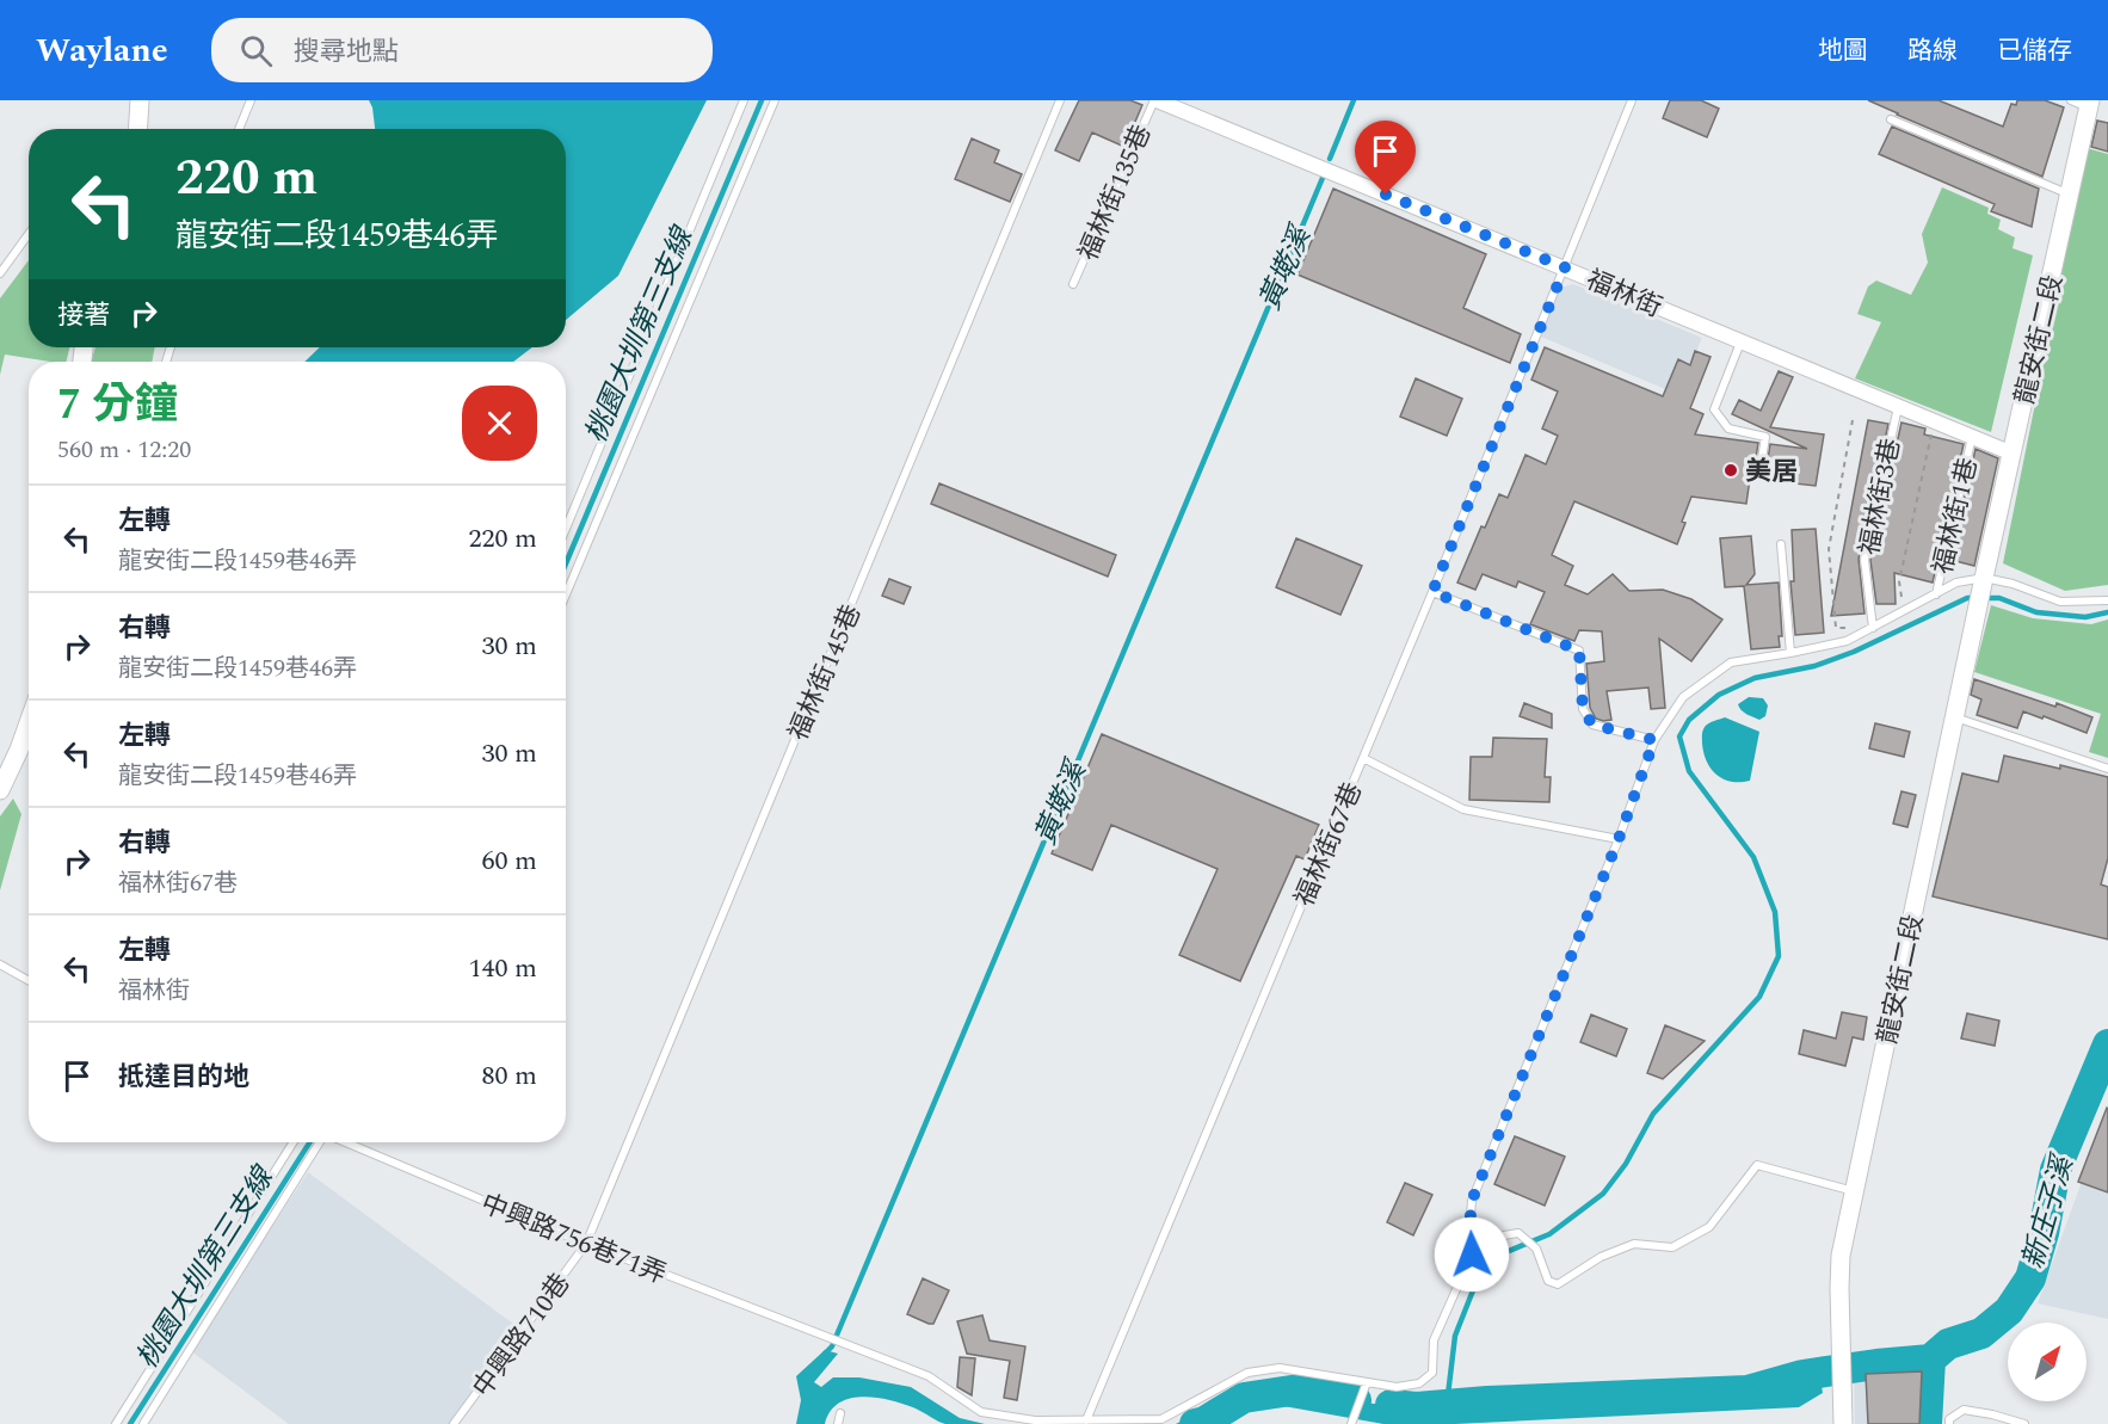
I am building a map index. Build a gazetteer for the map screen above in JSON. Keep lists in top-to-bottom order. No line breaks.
{"streets":{"street":["福林街","龍安街二段"],"lane":["福林街135巷","福林街3巷","福林街1巷","福林街145巷","福林街67巷","中興路756巷71弄","中興路710巷"]},"crossings":[["福林街135巷","福林街"],["福林街","龍安街二段"],["福林街","福林街3巷"],["福林街","福林街1巷"],["福林街","福林街67巷"],["福林街145巷","中興路756巷71弄"],["福林街145巷","中興路710巷"],["福林街67巷","中興路756巷71弄"],["中興路756巷71弄","中興路710巷"]],"water":["黃墘溪","桃園大圳第三支線","新庄子溪"],"places":["美居"],"north":"top right","page":{"header":"Waylane","search":"搜尋地點","nav":["地圖","路線","已儲存"],"turn":["220 m","龍安街二段1459巷46弄"],"then":"接著","heading":["7 分鐘","560 m · 12:20"],"list":[{"name":"左轉","note":"龍安街二段1459巷46弄","value":"220 m"},{"name":"右轉","note":"龍安街二段1459巷46弄","value":"30 m"},{"name":"左轉","note":"龍安街二段1459巷46弄","value":"30 m"},{"name":"右轉","note":"福林街67巷","value":"60 m"},{"name":"左轉","note":"福林街","value":"140 m"},{"name":"抵達目的地","value":"80 m"}]}}
